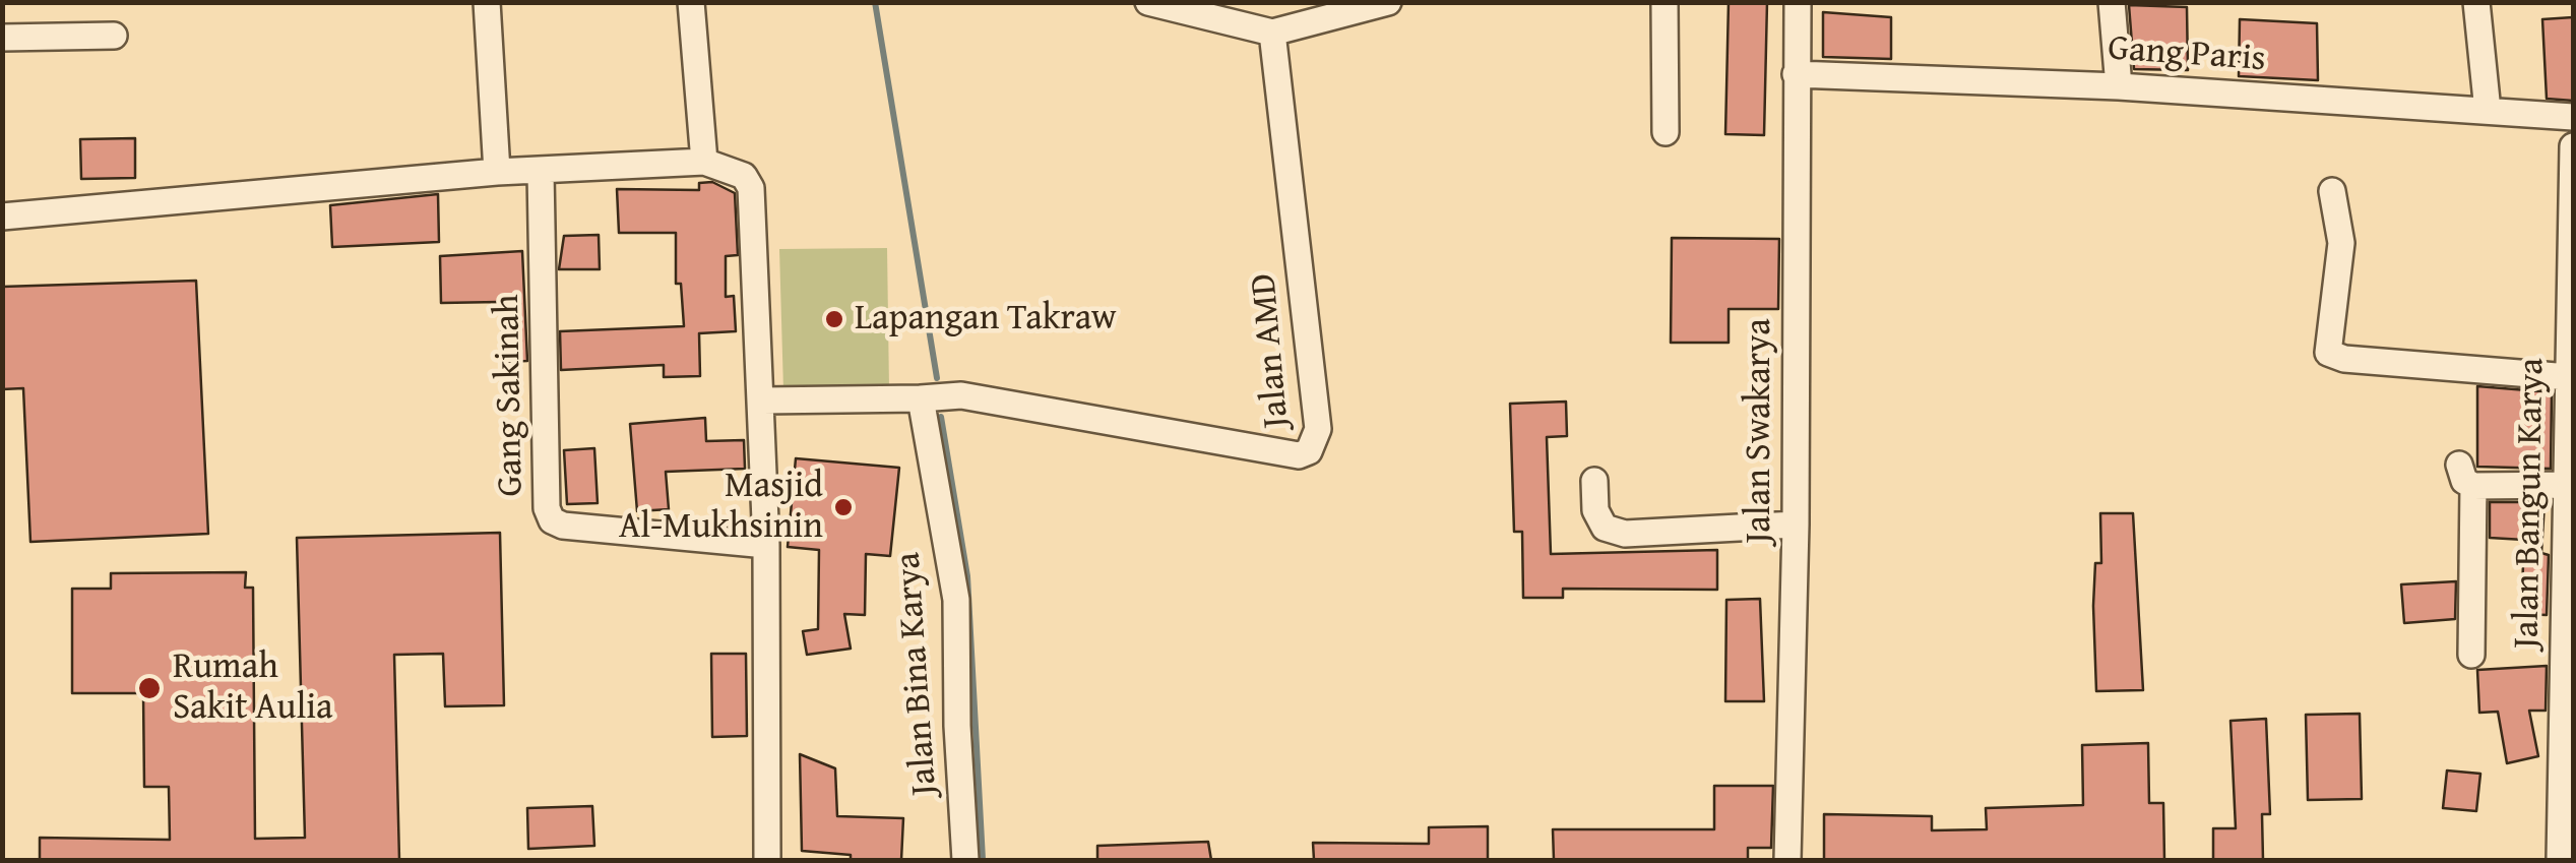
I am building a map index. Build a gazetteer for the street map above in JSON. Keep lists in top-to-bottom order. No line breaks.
{"streets":{"street":["Gang Paris","Jalan AMD","Gang Sakinah","Jalan Swakarya","Jalan Bangun Karya","Jalan Bina Karya"]},"crossings":[["Gang Paris","Jalan Swakarya"],["Jalan AMD","Jalan Bina Karya"]],"places":["Lapangan Takraw","Masjid Al-Mukhsinin","Rumah Sakit Aulia"]}
